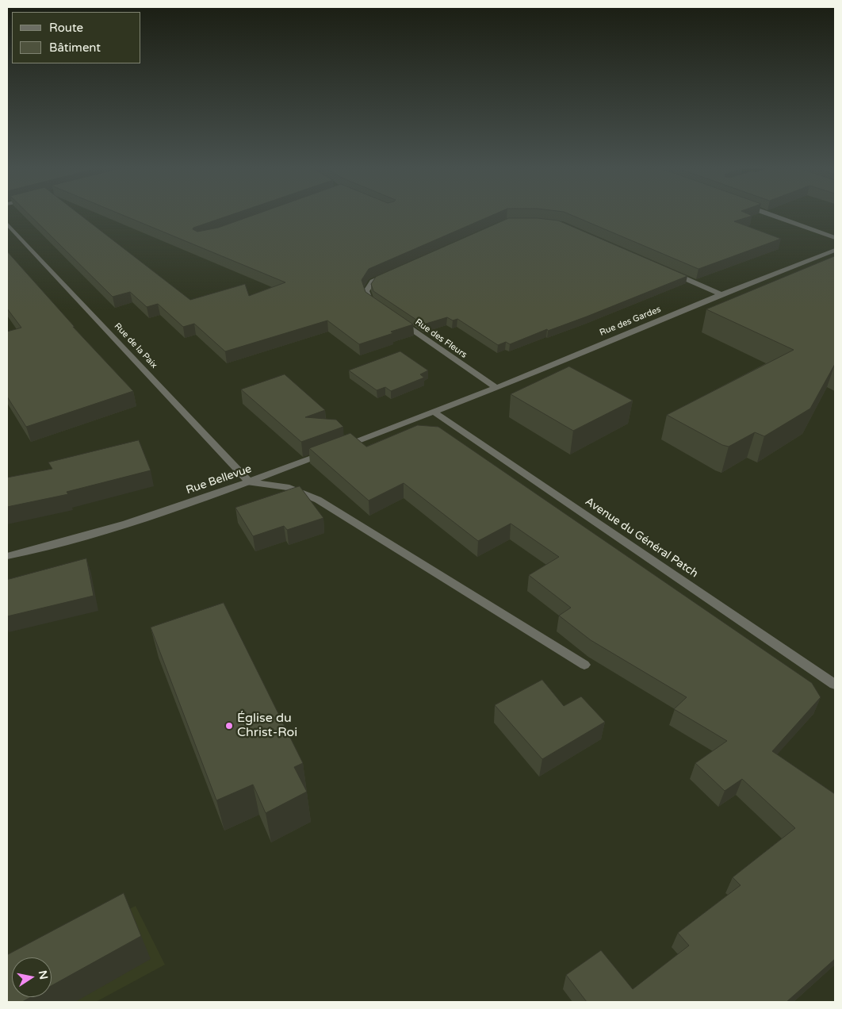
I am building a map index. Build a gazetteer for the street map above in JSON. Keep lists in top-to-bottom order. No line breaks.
{"streets":{"street":["Rue des Gardes","Rue des Fleurs","Rue de la Paix","Rue Bellevue","Avenue du Général Patch"]},"crossings":[["Rue des Gardes","Rue des Fleurs"],["Rue des Gardes","Rue Bellevue"],["Rue des Gardes","Avenue du Général Patch"],["Rue de la Paix","Rue Bellevue"],["Rue Bellevue","Avenue du Général Patch"]],"places":["Église du Christ-Roi"],"legend":["Route","Bâtiment"],"north":"right"}
